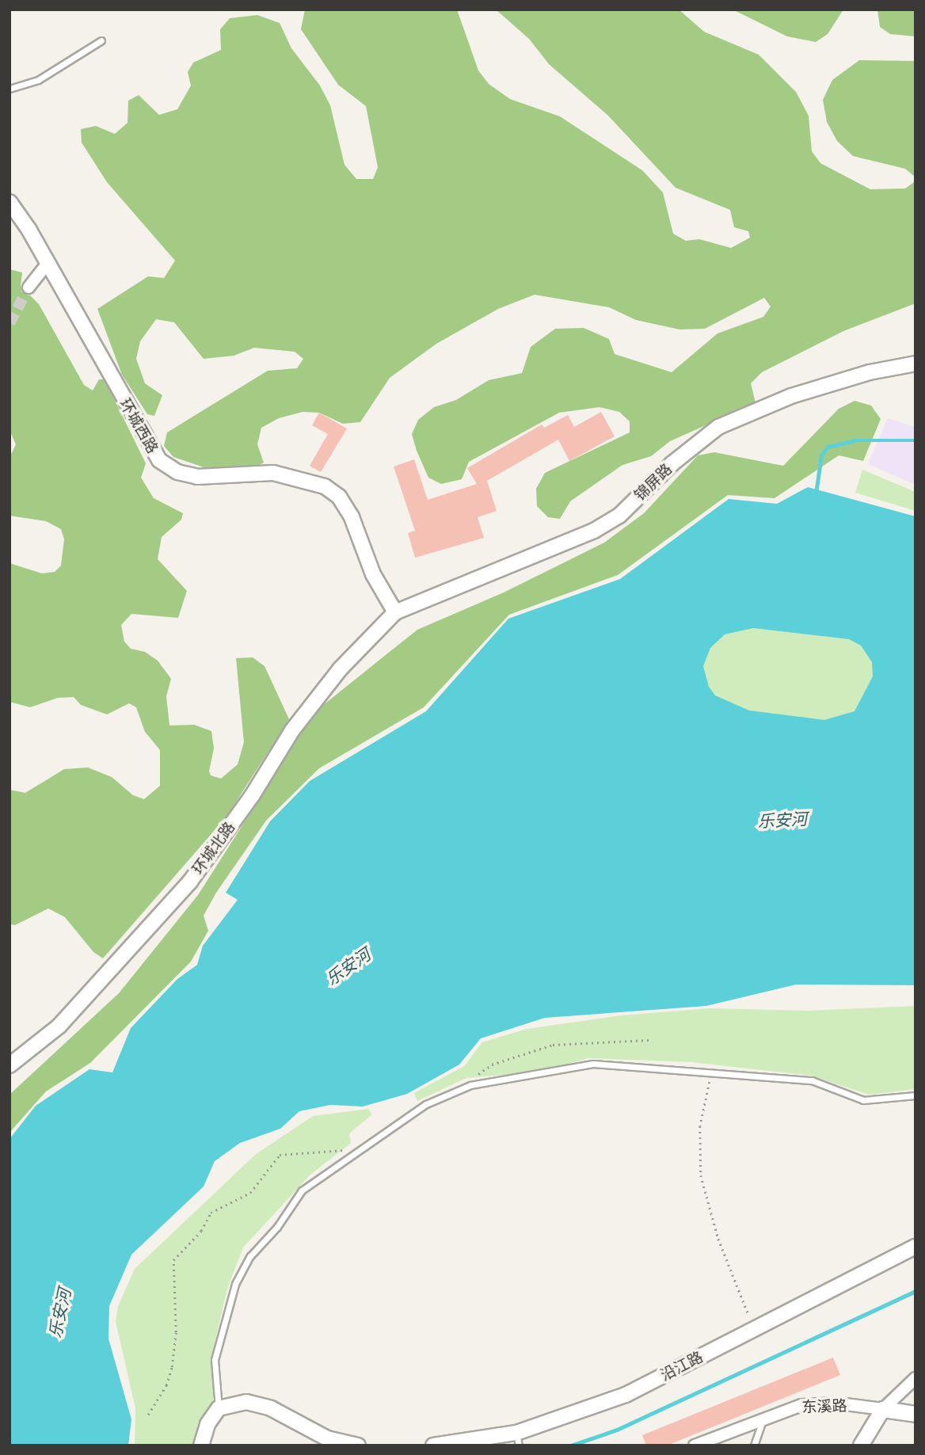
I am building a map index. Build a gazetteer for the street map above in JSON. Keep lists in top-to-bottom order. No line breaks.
{"streets":{"street":["环城西路","锦屏路","环城北路","沿江路","东溪路"]},"crossings":[["环城西路","锦屏路"],["环城西路","环城北路"],["锦屏路","环城北路"]],"water":["乐安河"]}
